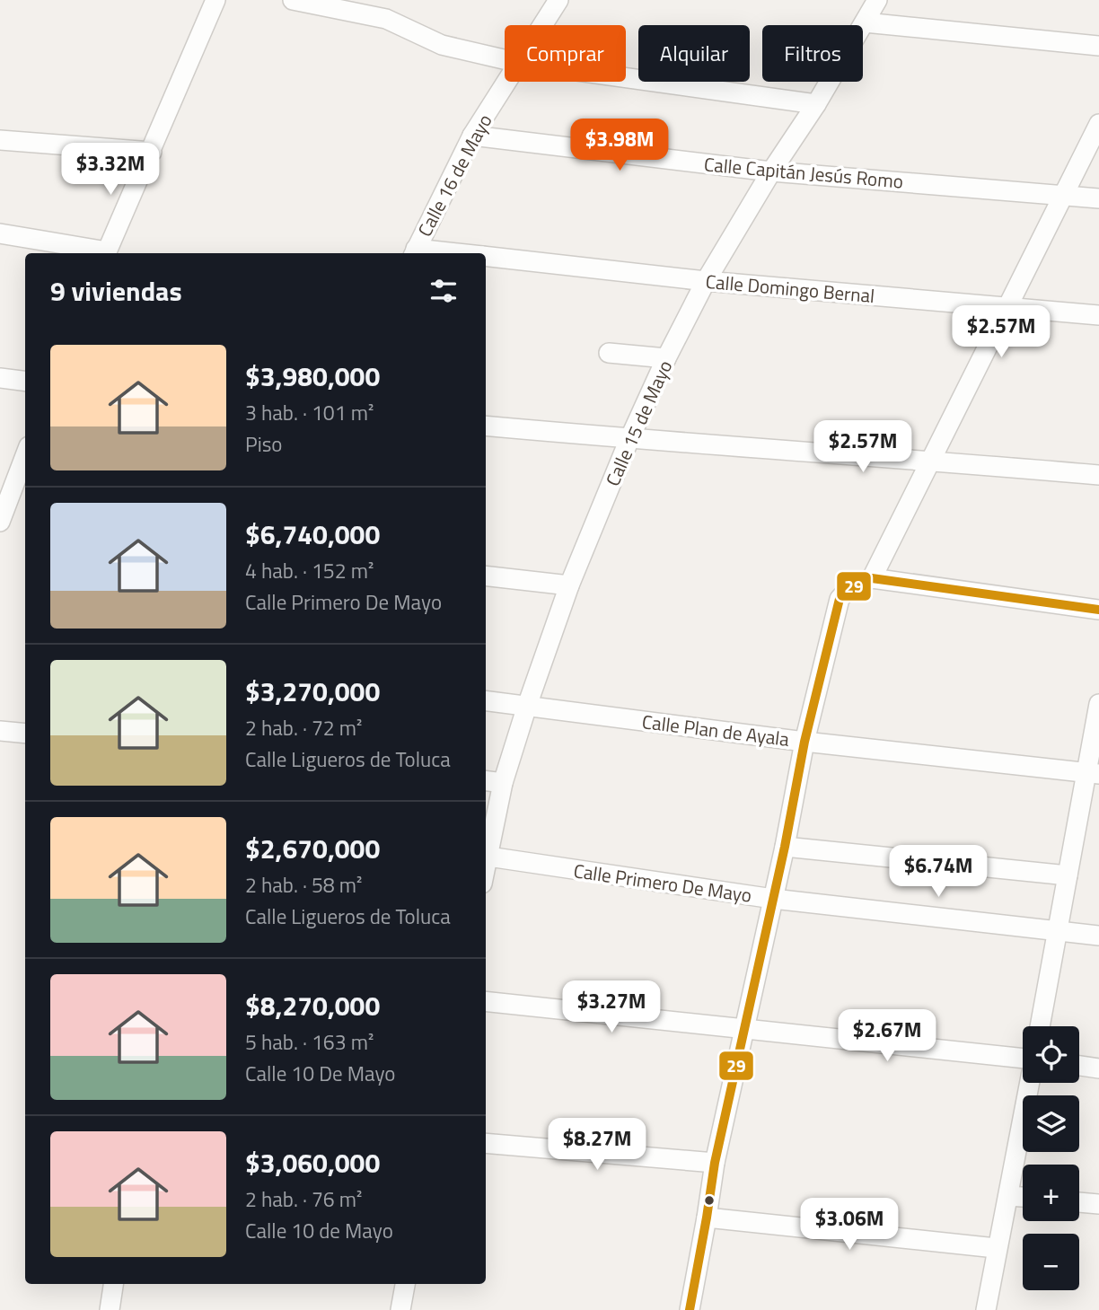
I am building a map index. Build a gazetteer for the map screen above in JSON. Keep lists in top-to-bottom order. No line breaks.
{"streets":{"street":["Calle Capitán Jesús Romo","Calle 16 de Mayo","Calle Domingo Bernal","Calle 15 de Mayo","Calle Plan de Ayala","Calle Primero De Mayo"]},"crossings":[["Calle Capitán Jesús Romo","Calle 16 de Mayo"],["Calle Capitán Jesús Romo","Calle 15 de Mayo"],["Calle 16 de Mayo","Calle Domingo Bernal"],["Calle Domingo Bernal","Calle 15 de Mayo"],["Calle 15 de Mayo","Calle Plan de Ayala"],["Calle 15 de Mayo","Calle Primero De Mayo"]],"lines":["transit line 29"],"page":{"chip":["Comprar","Alquilar","Filtros"],"price":["$3.98M","$3.32M","$2.57M","$2.57M","$6.74M","$3.27M","$2.67M","$8.27M","$3.06M"],"heading":"9 viviendas","list":[{"name":"$3,980,000","note":"3 hab. · 101 m² · Piso"},{"name":"$6,740,000","note":"4 hab. · 152 m² · Calle Primero De Mayo"},{"name":"$3,270,000","note":"2 hab. · 72 m² · Calle Ligueros de Toluca"},{"name":"$2,670,000","note":"2 hab. · 58 m² · Calle Ligueros de Toluca"},{"name":"$8,270,000","note":"5 hab. · 163 m² · Calle 10 De Mayo"},{"name":"$3,060,000","note":"2 hab. · 76 m² · Calle 10 de Mayo"}],"map_buttons":["+","−"]}}
